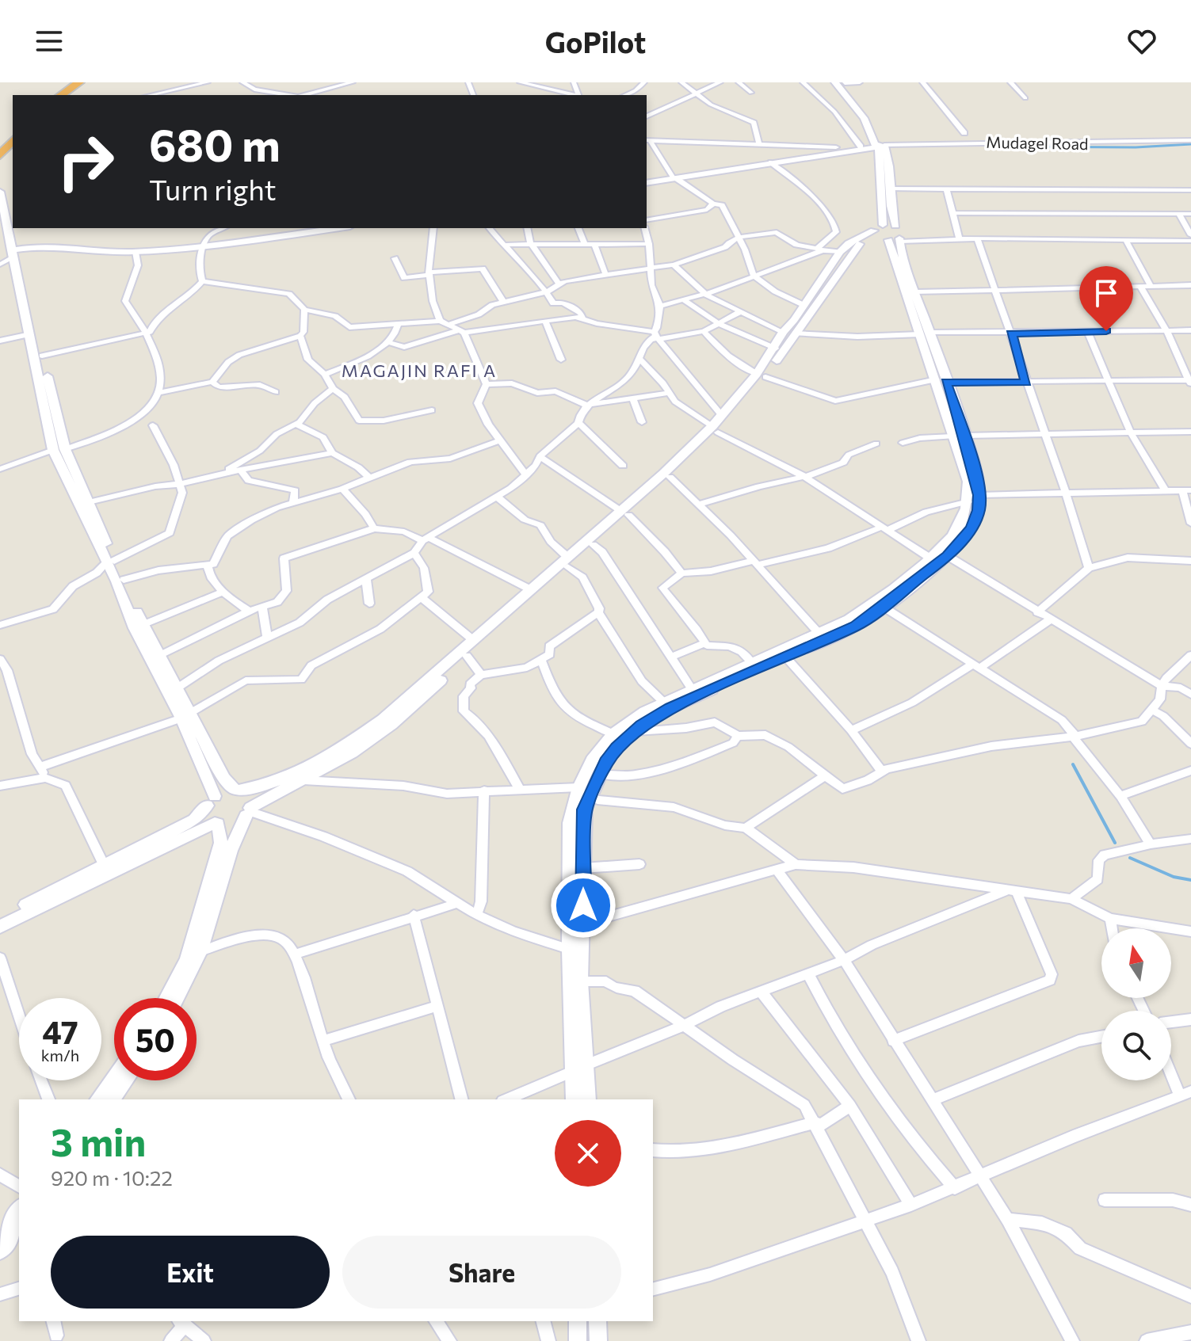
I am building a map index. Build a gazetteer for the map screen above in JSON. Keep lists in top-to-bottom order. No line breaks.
{"streets":{"street":["Mudagel Road"]},"districts":["MAGAJIN RAFI A"],"north":"top","page":{"header":"GoPilot","turn":["680 m","Turn right"],"speed":"47 km/h","limit":"50","heading":["3 min","920 m · 10:22"],"buttons":["Exit","Share"]}}
